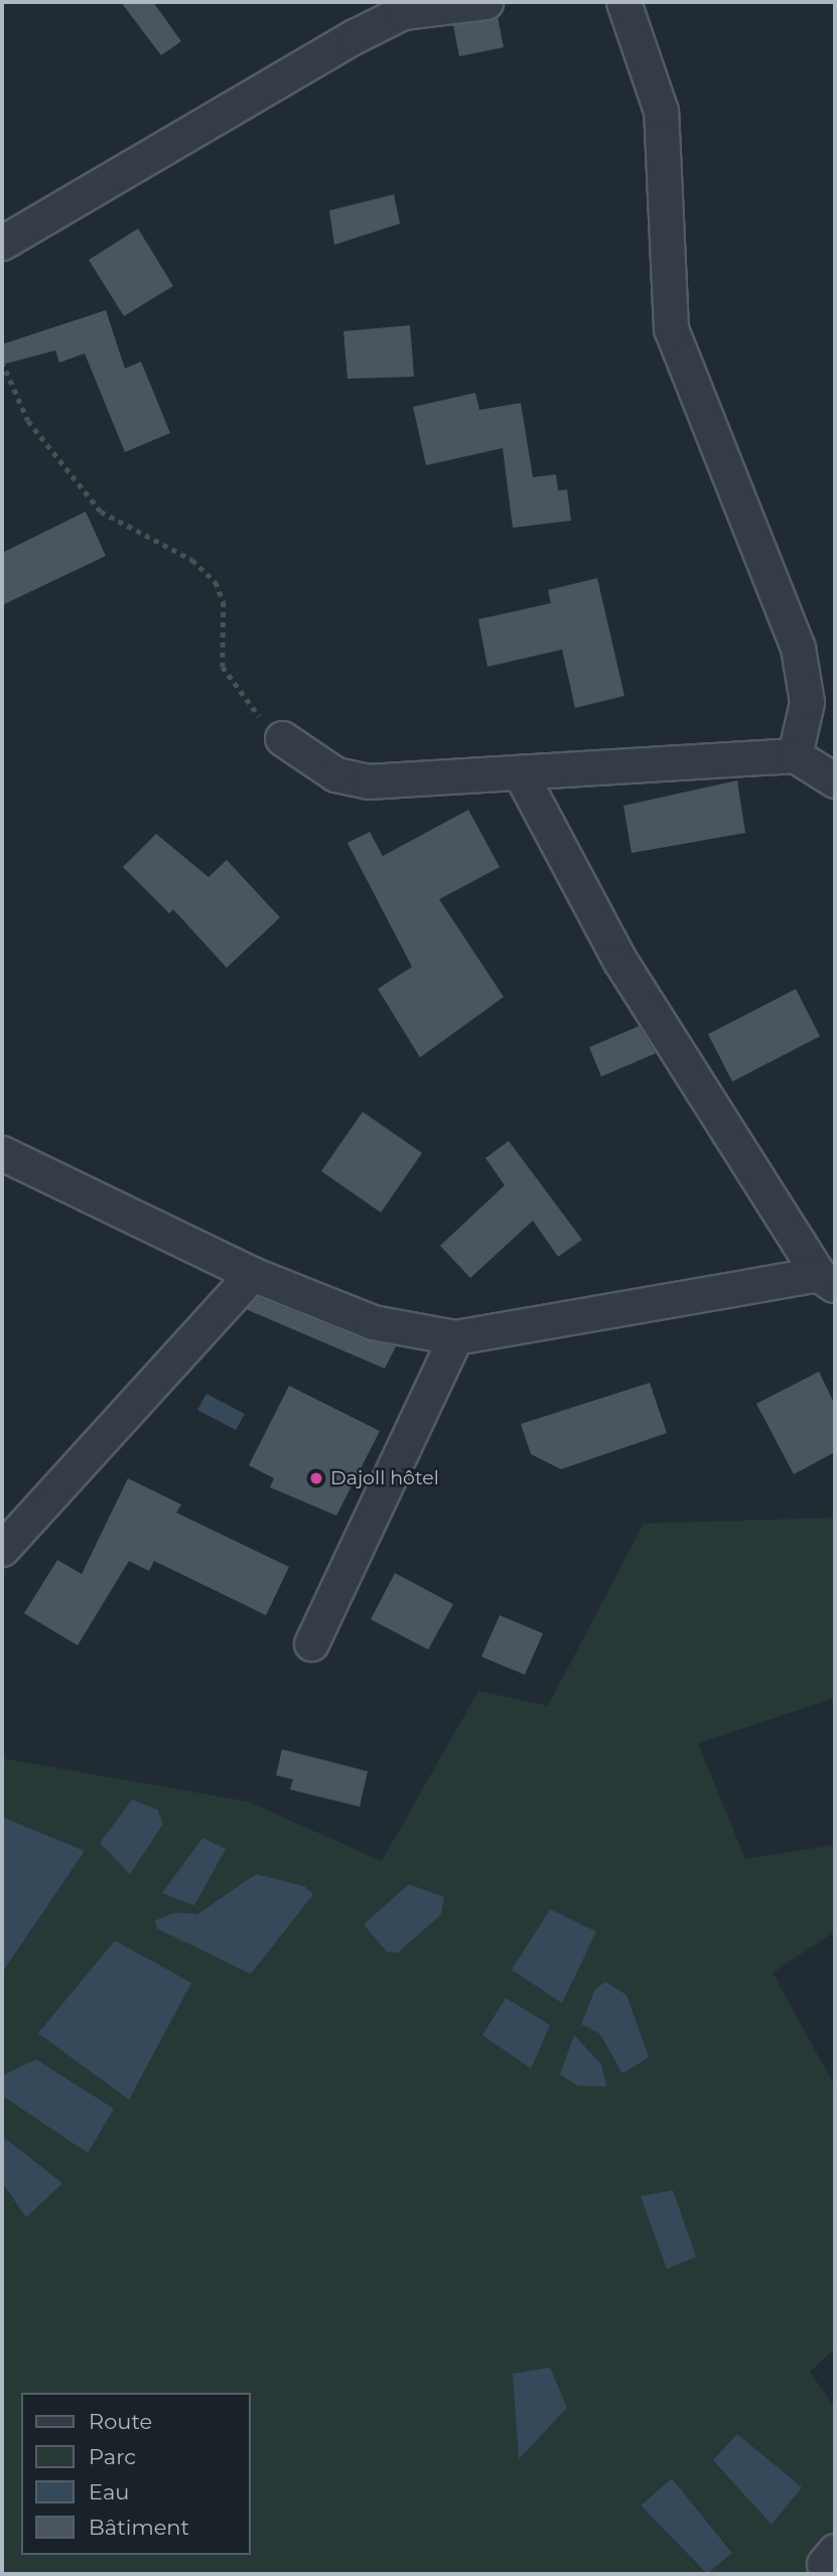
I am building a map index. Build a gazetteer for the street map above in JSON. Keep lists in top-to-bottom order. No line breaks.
{"places":["Dajoll hôtel"],"legend":["Route","Parc","Eau","Bâtiment"]}
